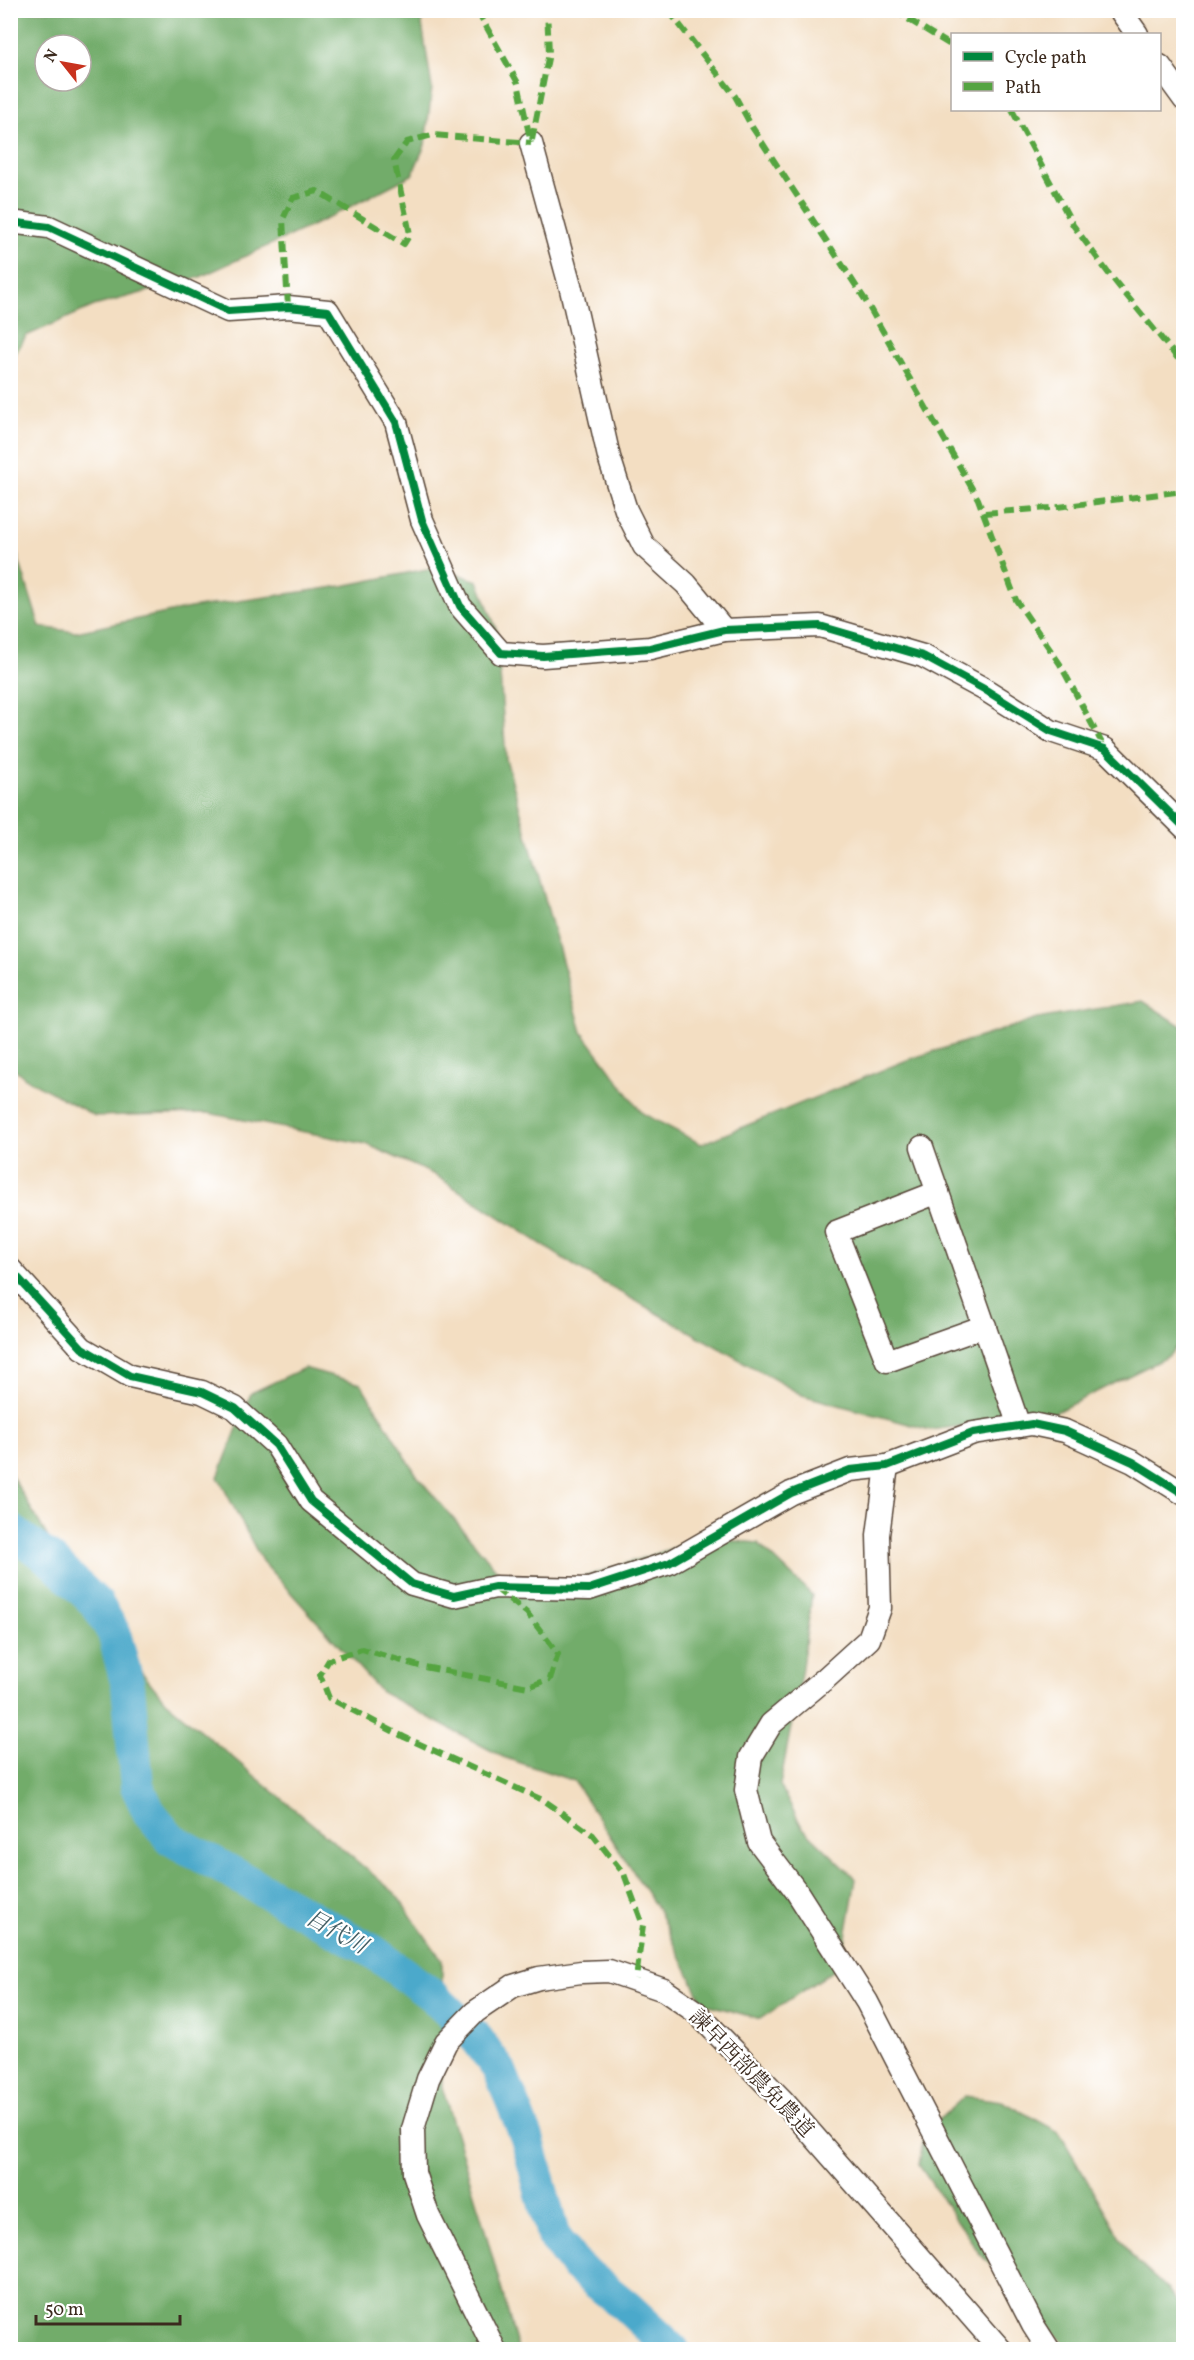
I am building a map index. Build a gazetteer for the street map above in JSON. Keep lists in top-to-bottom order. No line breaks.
{"streets":{"street":["諫早西部農免農道"]},"water":["目代川"],"legend":["Cycle path","Path"],"scale_bar":"50 m","north":"top left"}
